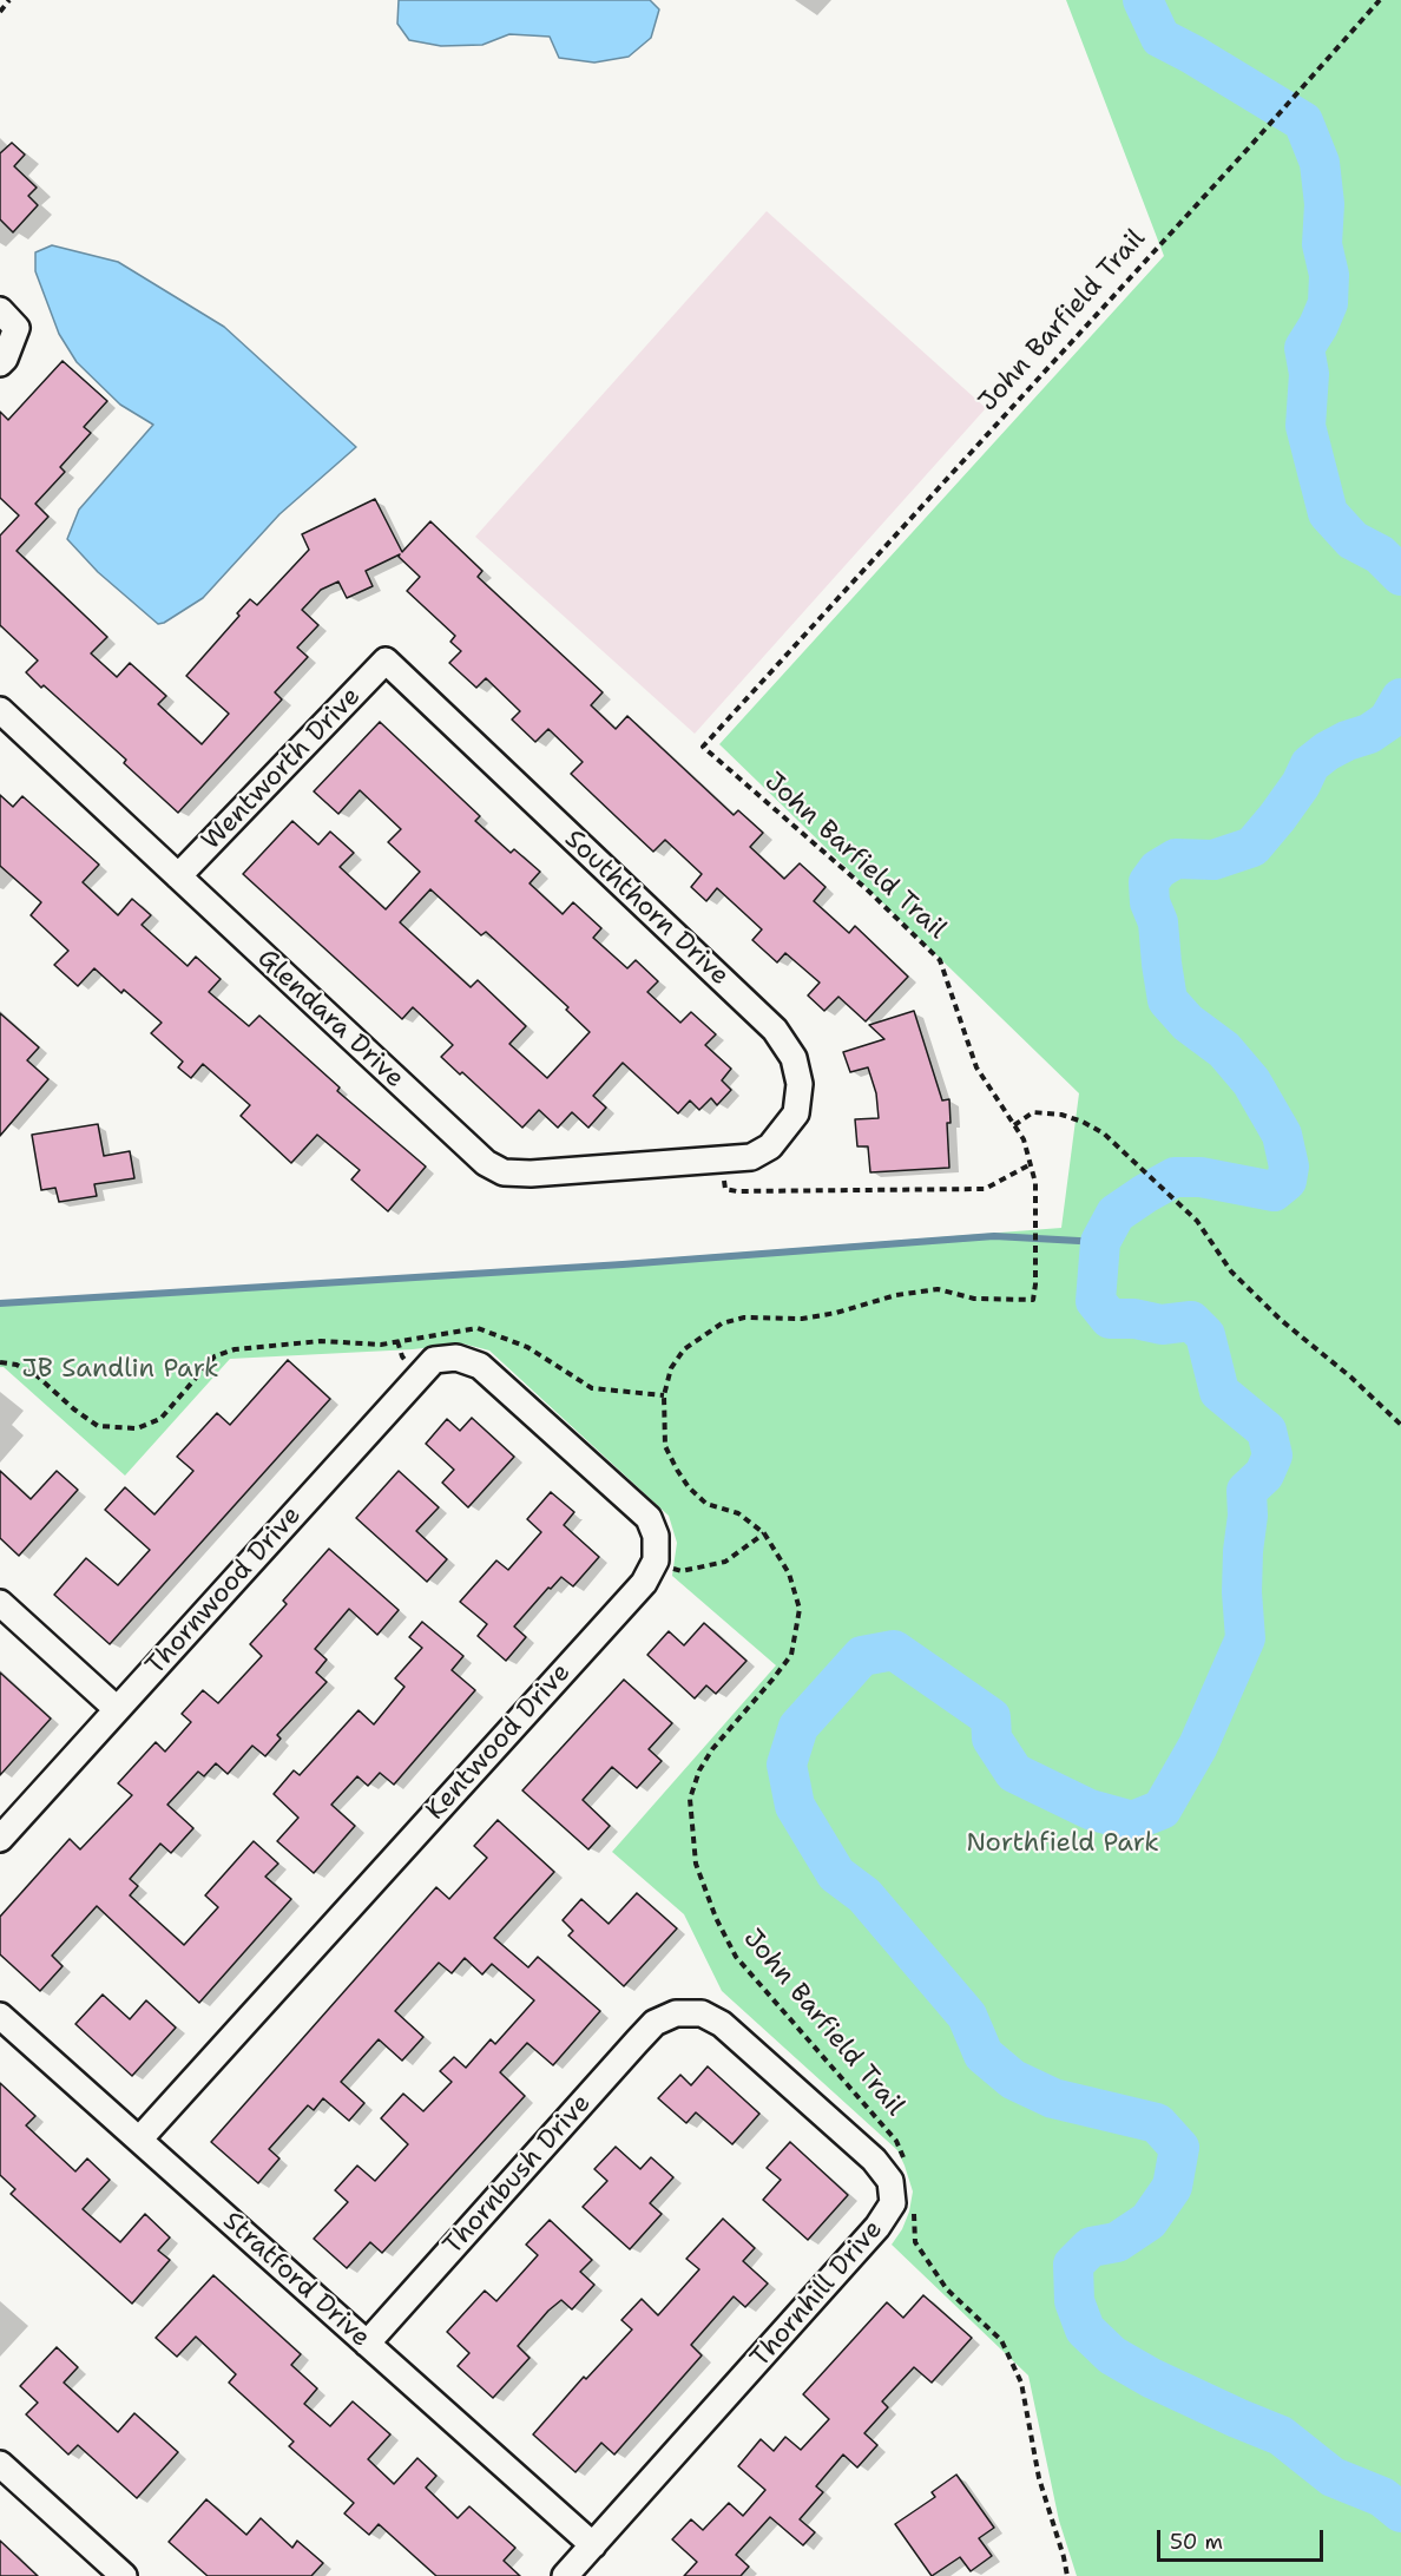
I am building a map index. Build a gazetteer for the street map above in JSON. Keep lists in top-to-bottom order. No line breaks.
{"streets":{"street":["Wentworth Drive","Souththorn Drive","Glendara Drive","Thornwood Drive","Kentwood Drive","Thornbush Drive","Stratford Drive","Thornhill Drive"],"path":["John Barfield Trail"]},"crossings":[["Wentworth Drive","Souththorn Drive"],["Wentworth Drive","Glendara Drive"],["Souththorn Drive","Glendara Drive"],["Thornwood Drive","Kentwood Drive"],["Kentwood Drive","Stratford Drive"],["Thornbush Drive","Stratford Drive"],["Thornbush Drive","Thornhill Drive"],["Stratford Drive","Thornhill Drive"]],"parks":["JB Sandlin Park","Northfield Park"],"scale_bar":"50 m"}
